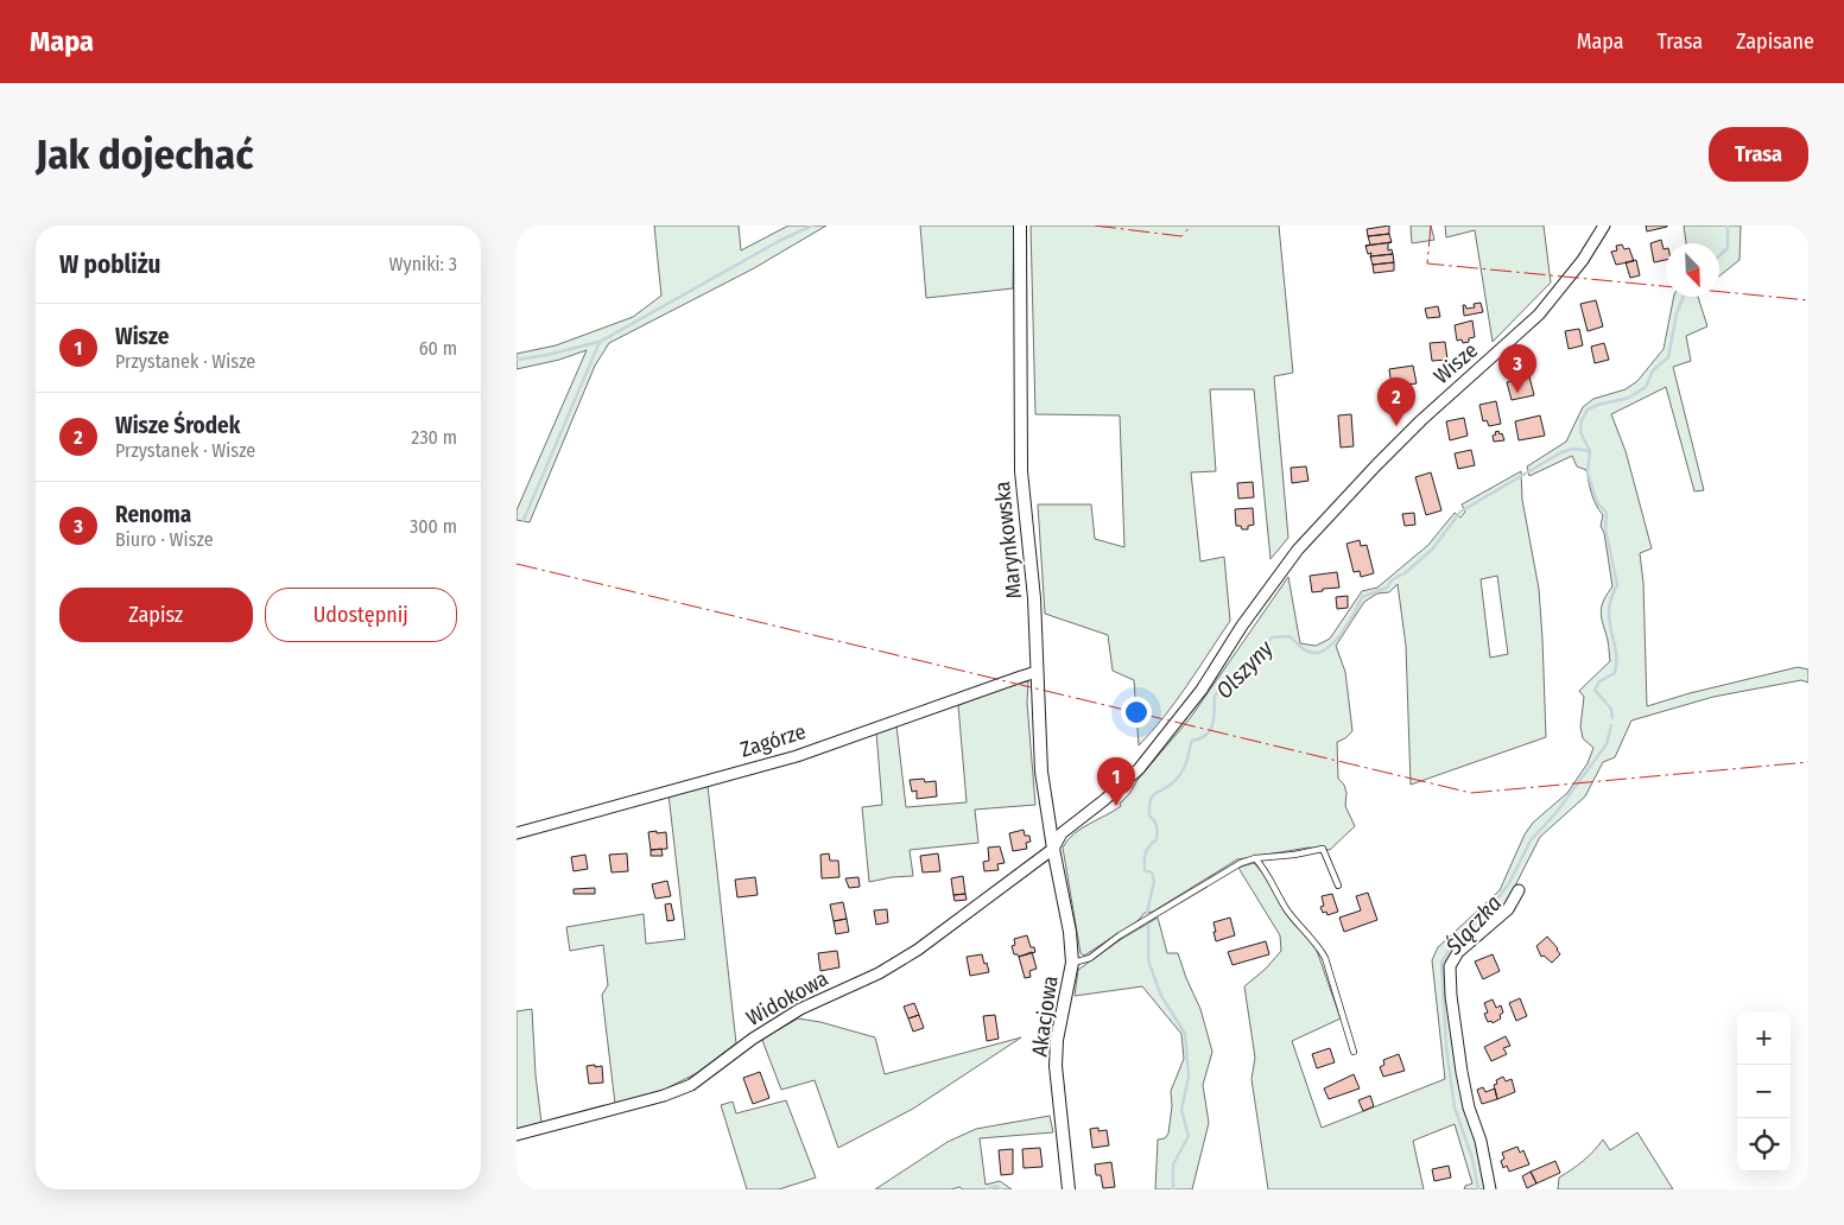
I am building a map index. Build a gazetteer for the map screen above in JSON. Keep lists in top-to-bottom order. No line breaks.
{"streets":{"street":["Wisze","Marynkowska","Zagórze","Widokowa","Akacjowa"]},"crossings":[["Wisze","Marynkowska"],["Wisze","Widokowa"],["Wisze","Akacjowa"],["Marynkowska","Zagórze"],["Marynkowska","Widokowa"],["Marynkowska","Akacjowa"],["Widokowa","Akacjowa"]],"water":["Olszyny","Ślączka"],"north":"bottom right","page":{"header":"Mapa","nav":["Mapa","Trasa","Zapisane"],"buttons":["Trasa",["Zapisz","Udostępnij"]],"title":"Jak dojechać","heading":["W pobliżu","Wyniki: 3"],"list":[{"mark":"1","name":"Wisze","note":"Przystanek · Wisze","value":"60 m"},{"mark":"2","name":"Wisze Środek","note":"Przystanek · Wisze","value":"230 m"},{"mark":"3","name":"Renoma","note":"Biuro · Wisze","value":"300 m"}],"pins":["3","2","1"],"map_buttons":["+","−"]}}
